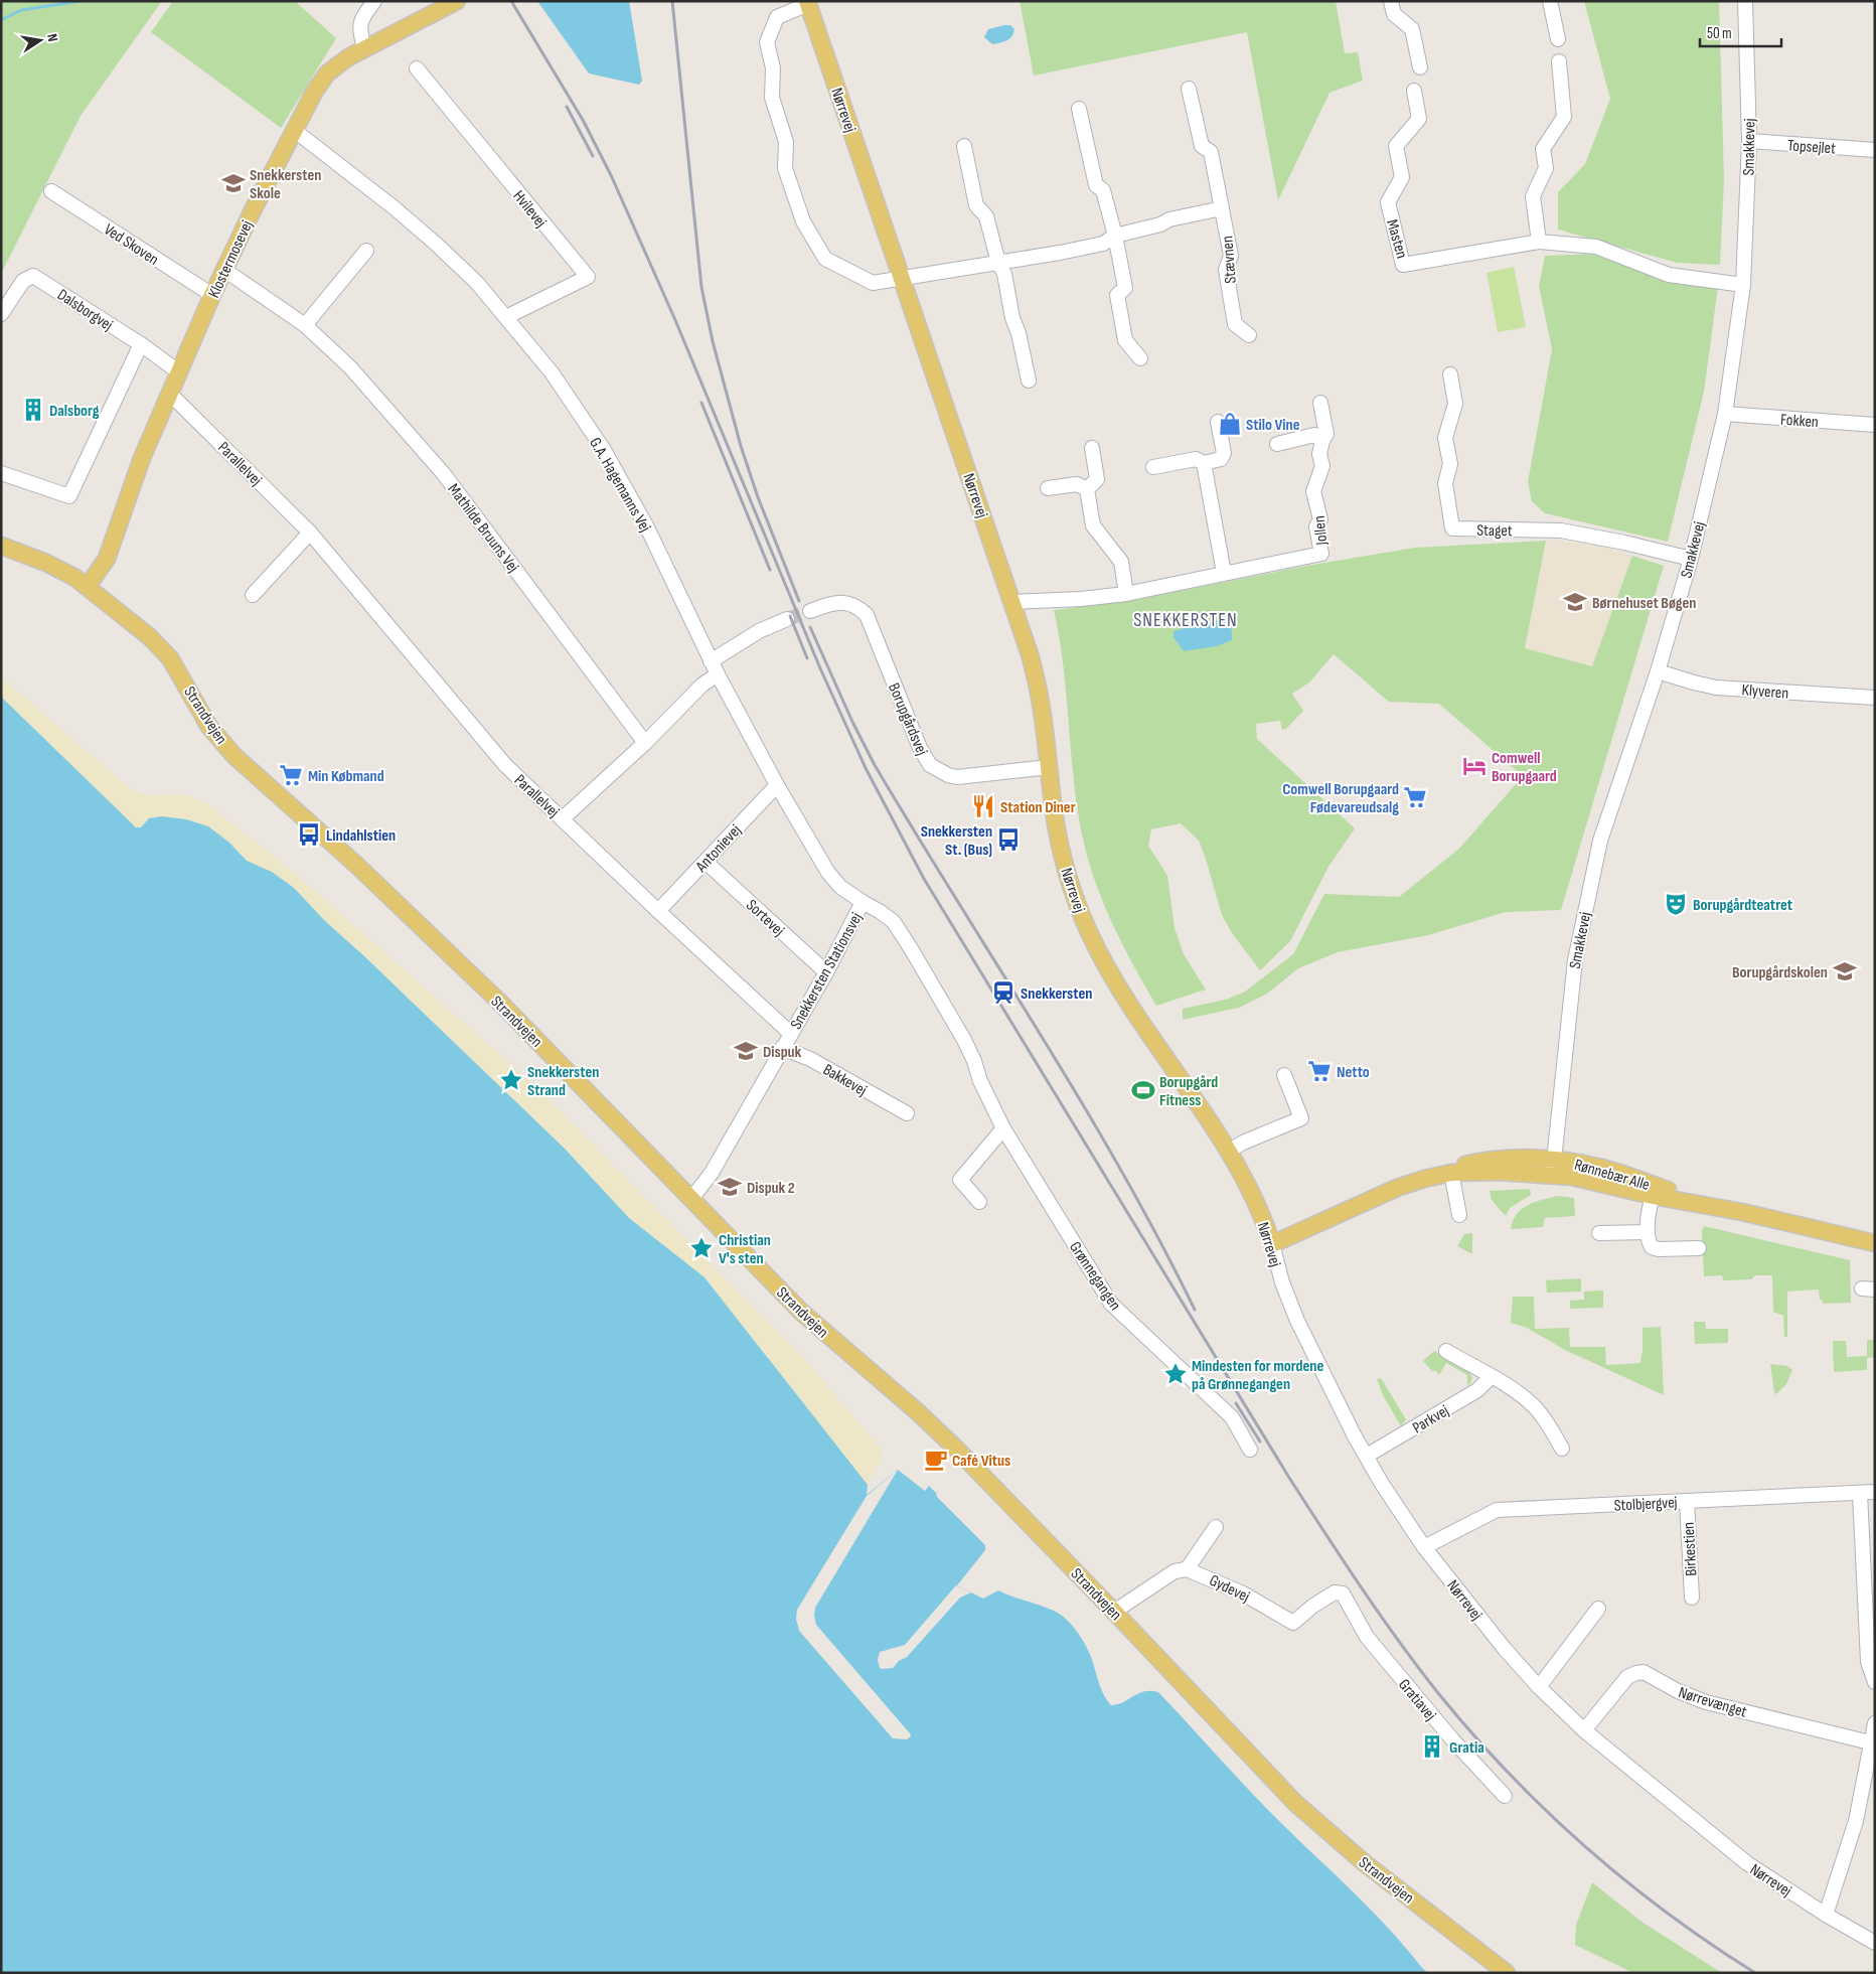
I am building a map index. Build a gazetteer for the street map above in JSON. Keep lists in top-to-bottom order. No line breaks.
{"streets":{"main road":["Nørrevej","Klostermosevej","Strandvejen","Rønnebær Alle"],"street":["Topsejlet","Smakkevej","Hvilevej","Masten","Ved Skoven","Stævnen","Dalsborgvej","Fokken","Parallelvej","G.A. Hagemanns Vej","Mathilde Bruuns Vej","Staget","Jollen","Klyveren","Borupgårdsvej","Antonievej","Sortevej","Snekkersten Stationsvej","Bakkevej","Grønnegangen","Parkvej","Stolbjergvej","Birkestien","Gydevej","Gratiavej","Nørrevænget"]},"crossings":[["Nørrevej","Jollen"],["Nørrevej","Borupgårdsvej"],["Nørrevej","Rønnebær Alle"],["Nørrevej","Parkvej"],["Nørrevej","Stolbjergvej"],["Nørrevej","Nørrevænget"],["Topsejlet","Smakkevej"],["Smakkevej","Masten"],["Smakkevej","Fokken"],["Smakkevej","Staget"],["Smakkevej","Klyveren"],["Smakkevej","Rønnebær Alle"],["Hvilevej","G.A. Hagemanns Vej"],["Ved Skoven","Klostermosevej"],["Klostermosevej","Dalsborgvej"],["Klostermosevej","Parallelvej"],["Klostermosevej","G.A. Hagemanns Vej"],["Klostermosevej","Mathilde Bruuns Vej"],["Klostermosevej","Strandvejen"],["Parallelvej","Antonievej"],["Parallelvej","Snekkersten Stationsvej"],["G.A. Hagemanns Vej","Antonievej"],["G.A. Hagemanns Vej","Snekkersten Stationsvej"],["Strandvejen","Snekkersten Stationsvej"],["Antonievej","Sortevej"],["Sortevej","Snekkersten Stationsvej"],["Snekkersten Stationsvej","Bakkevej"],["Snekkersten Stationsvej","Grønnegangen"],["Stolbjergvej","Birkestien"],["Gydevej","Gratiavej"]],"districts":["SNEKKERSTEN"],"places":{"school or university":["Snekkersten Skole","Børnehuset Bøgen","Borupgårdskolen","Dispuk","Dispuk 2"],"building":["Dalsborg","Gratia"],"shop":["Stilo Vine"],"hotel":["Comwell Borupgaard"],"supermarket":["Min Købmand","Comwell Borupgaard Fødevareudsalg","Netto"],"restaurant":["Station Diner"],"bus stop":["Lindahlstien","Snekkersten St. (Bus)"],"theatre":["Borupgårdteatret"],"station":["Snekkersten"],"place":["Snekkersten Strand","Christian V's sten","Mindesten for mordene på Grønnegangen"],"sports":["Borupgård Fitness"],"cafe":["Café Vitus"]},"scale_bar":"50 m","north":"right"}
